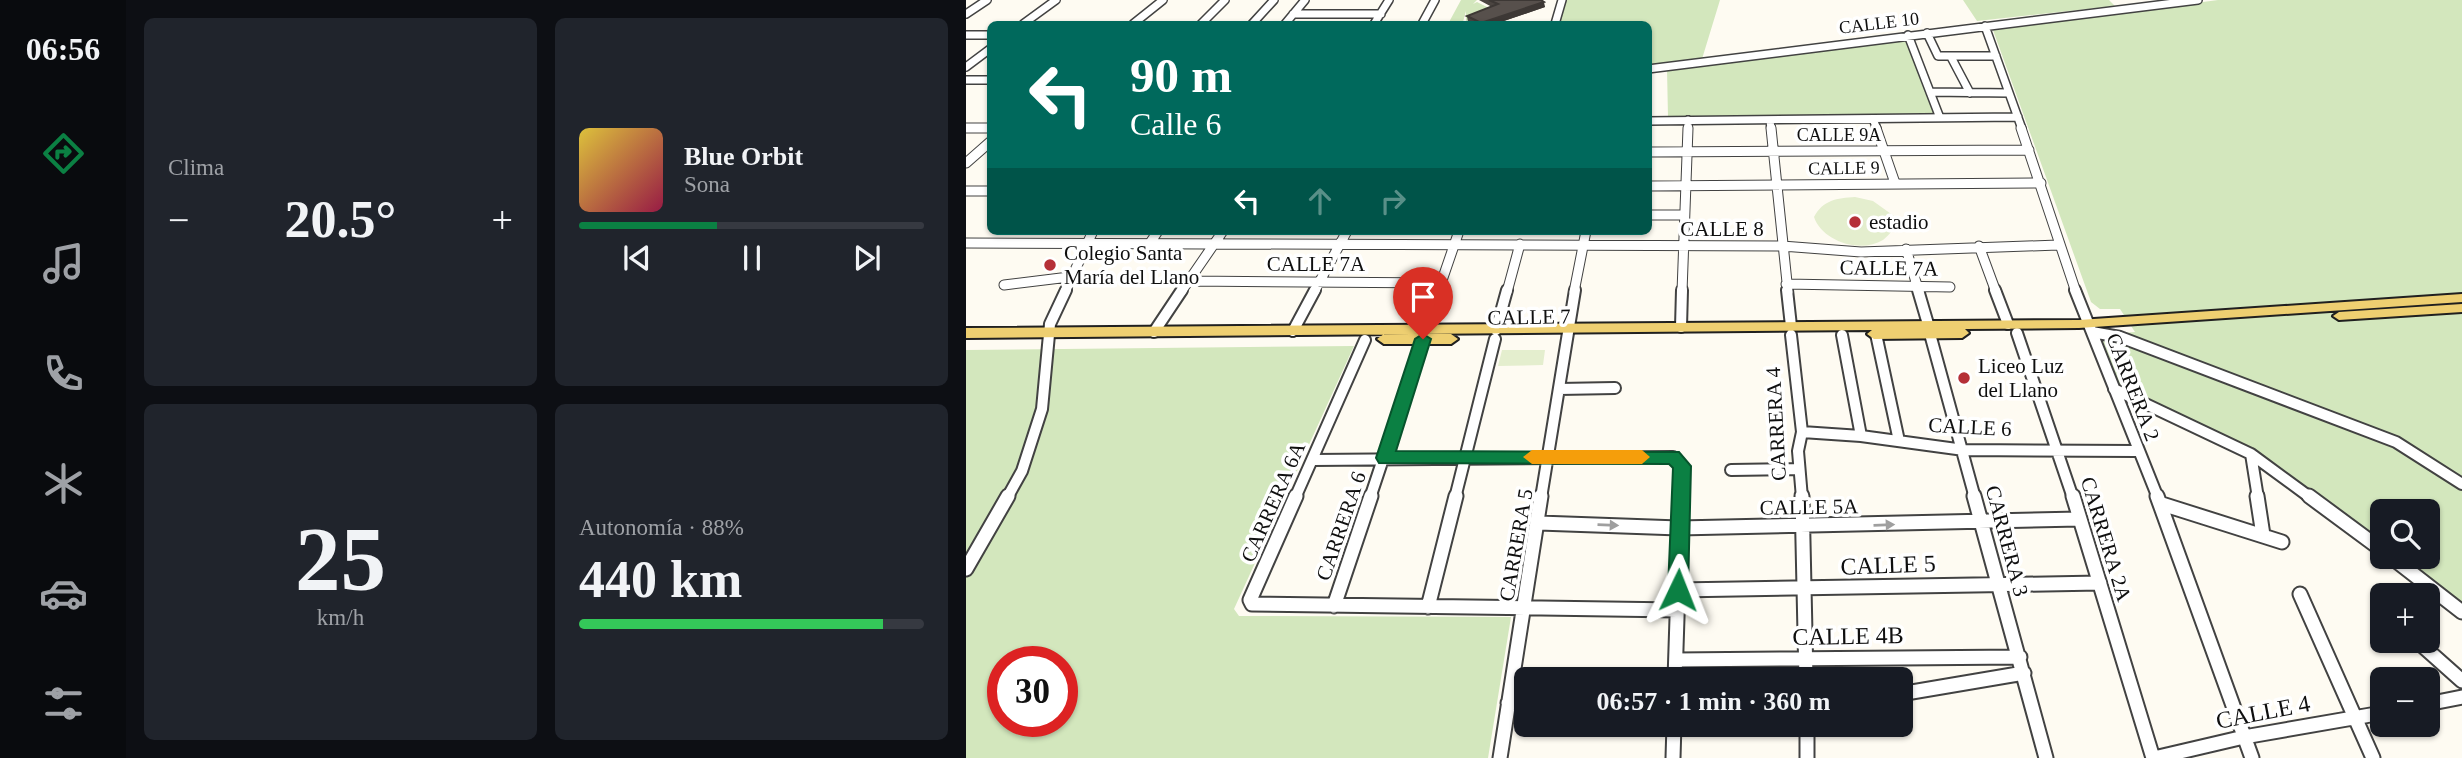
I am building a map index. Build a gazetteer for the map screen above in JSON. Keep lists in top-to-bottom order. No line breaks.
{"streets":{"main road":["CALLE 7"],"street":["CALLE 10","CALLE 9A","CALLE 9","CALLE 8","CALLE 7A","CARRERA 2","CARRERA 4","CALLE 6","CARRERA 6A","CALLE 5A","CARRERA 6","CARRERA 2A","CARRERA 3","CARRERA 5","CALLE 5","CALLE 4B","CALLE 4"]},"crossings":[["CALLE 10","CARRERA 2"],["CALLE 9A","CARRERA 2"],["CALLE 9A","CARRERA 4"],["CALLE 9","CARRERA 2"],["CALLE 9","CARRERA 4"],["CALLE 8","CARRERA 2"],["CALLE 8","CARRERA 4"],["CALLE 8","CARRERA 6"],["CALLE 8","CARRERA 2A"],["CALLE 8","CARRERA 3"],["CALLE 8","CARRERA 5"],["CALLE 7A","CARRERA 4"],["CALLE 7A","CARRERA 6"],["CALLE 7A","CARRERA 3"],["CALLE 7","CARRERA 2"],["CALLE 7","CARRERA 4"],["CALLE 7","CARRERA 6A"],["CALLE 7","CARRERA 6"],["CALLE 7","CARRERA 2A"],["CALLE 7","CARRERA 3"],["CALLE 7","CARRERA 5"],["CARRERA 2","CALLE 6"],["CARRERA 2","CALLE 4"],["CARRERA 4","CALLE 6"],["CARRERA 4","CALLE 5A"],["CARRERA 4","CALLE 5"],["CARRERA 4","CALLE 4B"],["CALLE 6","CARRERA 2A"],["CALLE 6","CARRERA 3"],["CARRERA 6A","CARRERA 6"],["CALLE 5A","CARRERA 2A"],["CALLE 5A","CARRERA 3"],["CALLE 5A","CARRERA 5"],["CARRERA 2A","CALLE 5"],["CARRERA 2A","CALLE 4"],["CARRERA 3","CALLE 5"],["CARRERA 3","CALLE 4B"]],"places":["estadio","Colegio Santa María del Llano","Liceo Luz del Llano"],"page":{"tabs":"06:56","tile":["Clima",["25","km/h"],["Autonomía · 88%","440 km"]],"turn":["90 m","Calle 6"],"song":["Blue Orbit","Sona"],"heat":["−","20.5°","+"],"map_buttons":["+","−"],"limit":"30","trip":"06:57 · 1 min · 360 m"}}
